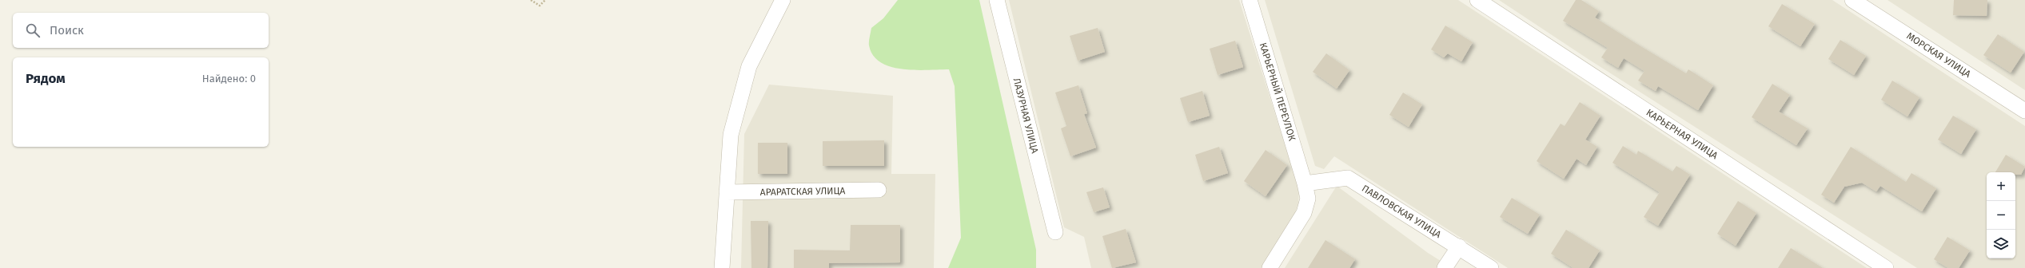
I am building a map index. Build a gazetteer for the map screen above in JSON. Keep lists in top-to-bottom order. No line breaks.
{"streets":{"street":["МОРСКАЯ УЛИЦА","КАРЬЕРНЫЙ ПЕРЕУЛОК","ЛАЗУРНАЯ УЛИЦА","КАРЬЕРНАЯ УЛИЦА","АРАРАТСКАЯ УЛИЦА","ПАВЛОВСКАЯ УЛИЦА"]},"crossings":[["КАРЬЕРНЫЙ ПЕРЕУЛОК","ПАВЛОВСКАЯ УЛИЦА"]],"page":{"search":"Поиск","heading":["Рядом","Найдено: 0"],"map_buttons":["+","−"]}}
